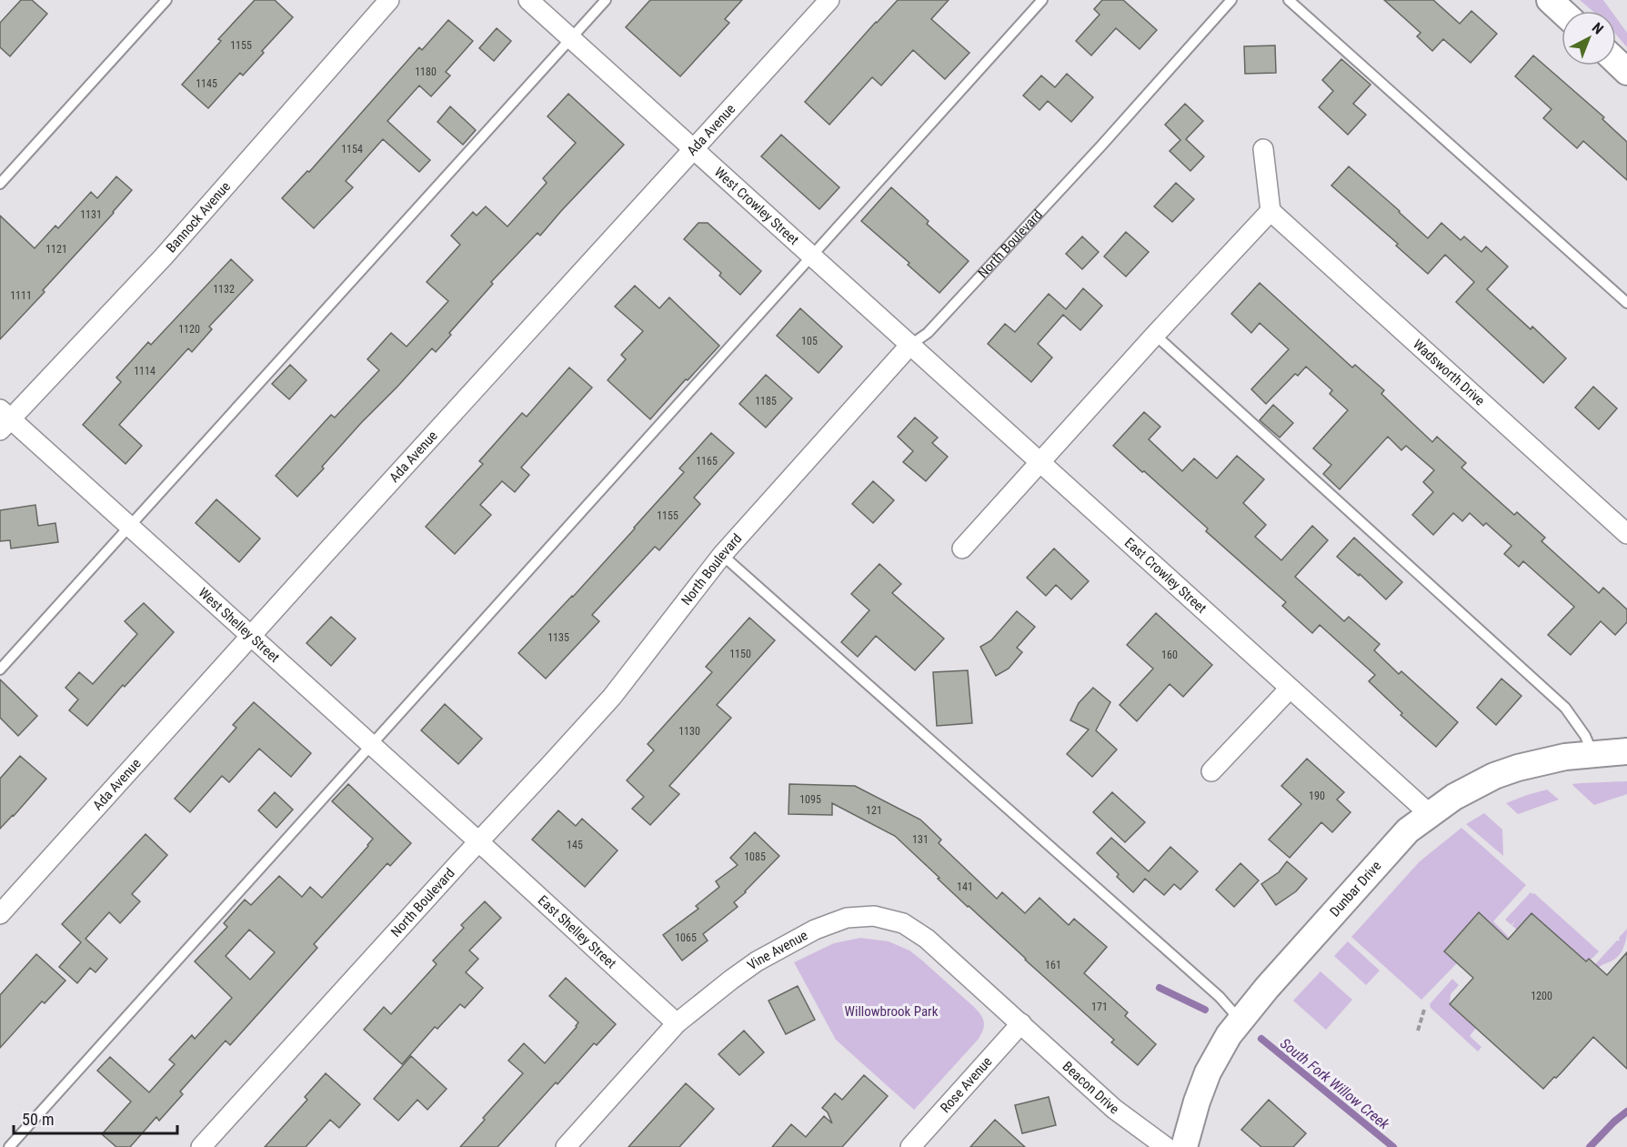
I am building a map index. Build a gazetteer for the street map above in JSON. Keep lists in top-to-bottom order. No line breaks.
{"streets":{"street":["Ada Avenue","West Crowley Street","Bannock Avenue","North Boulevard","Wadsworth Drive","East Crowley Street","West Shelley Street","Dunbar Drive","East Shelley Street","Vine Avenue","Rose Avenue","Beacon Drive"]},"crossings":[["Ada Avenue","West Crowley Street"],["Ada Avenue","West Shelley Street"],["West Crowley Street","North Boulevard"],["West Crowley Street","East Crowley Street"],["Bannock Avenue","West Shelley Street"],["North Boulevard","East Crowley Street"],["North Boulevard","West Shelley Street"],["North Boulevard","East Shelley Street"],["East Crowley Street","Dunbar Drive"],["West Shelley Street","East Shelley Street"],["East Shelley Street","Vine Avenue"],["Vine Avenue","Rose Avenue"],["Vine Avenue","Beacon Drive"],["Rose Avenue","Beacon Drive"]],"water":["South Fork Willow Creek"],"parks":["Willowbrook Park"],"house_numbers":["1155","1180","1145","1154","1131","1121","1132","1111","1120","105","1114","1185","1165","1155","1135","1150","160","1130","190","1095","121","131","145","1085","141","1065","161","1200","171"],"scale_bar":"50 m","north":"top right"}
